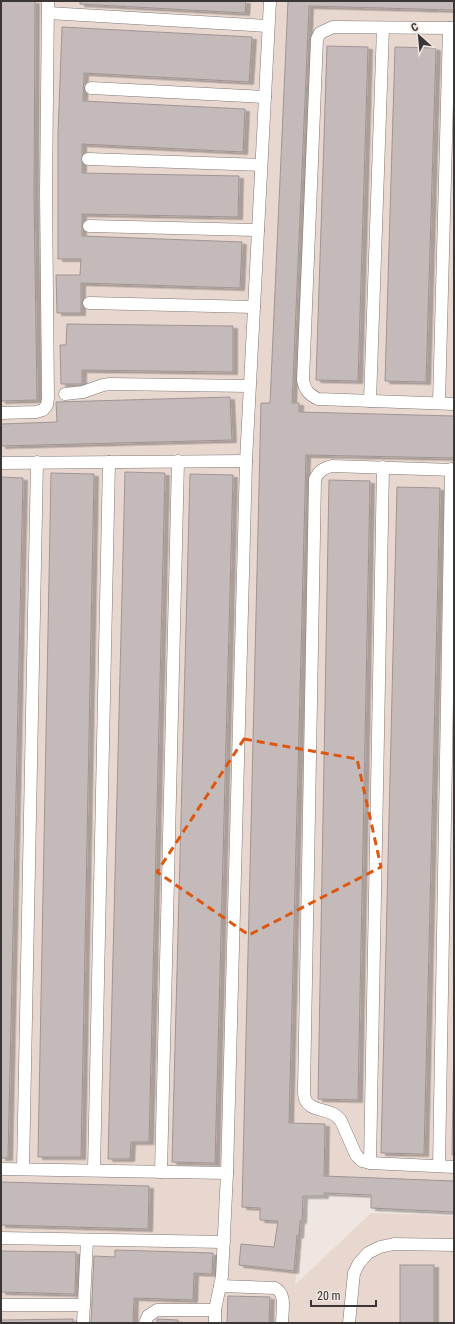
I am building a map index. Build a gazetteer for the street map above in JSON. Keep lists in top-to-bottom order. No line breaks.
{"scale_bar":"20 m","north":"top left"}
